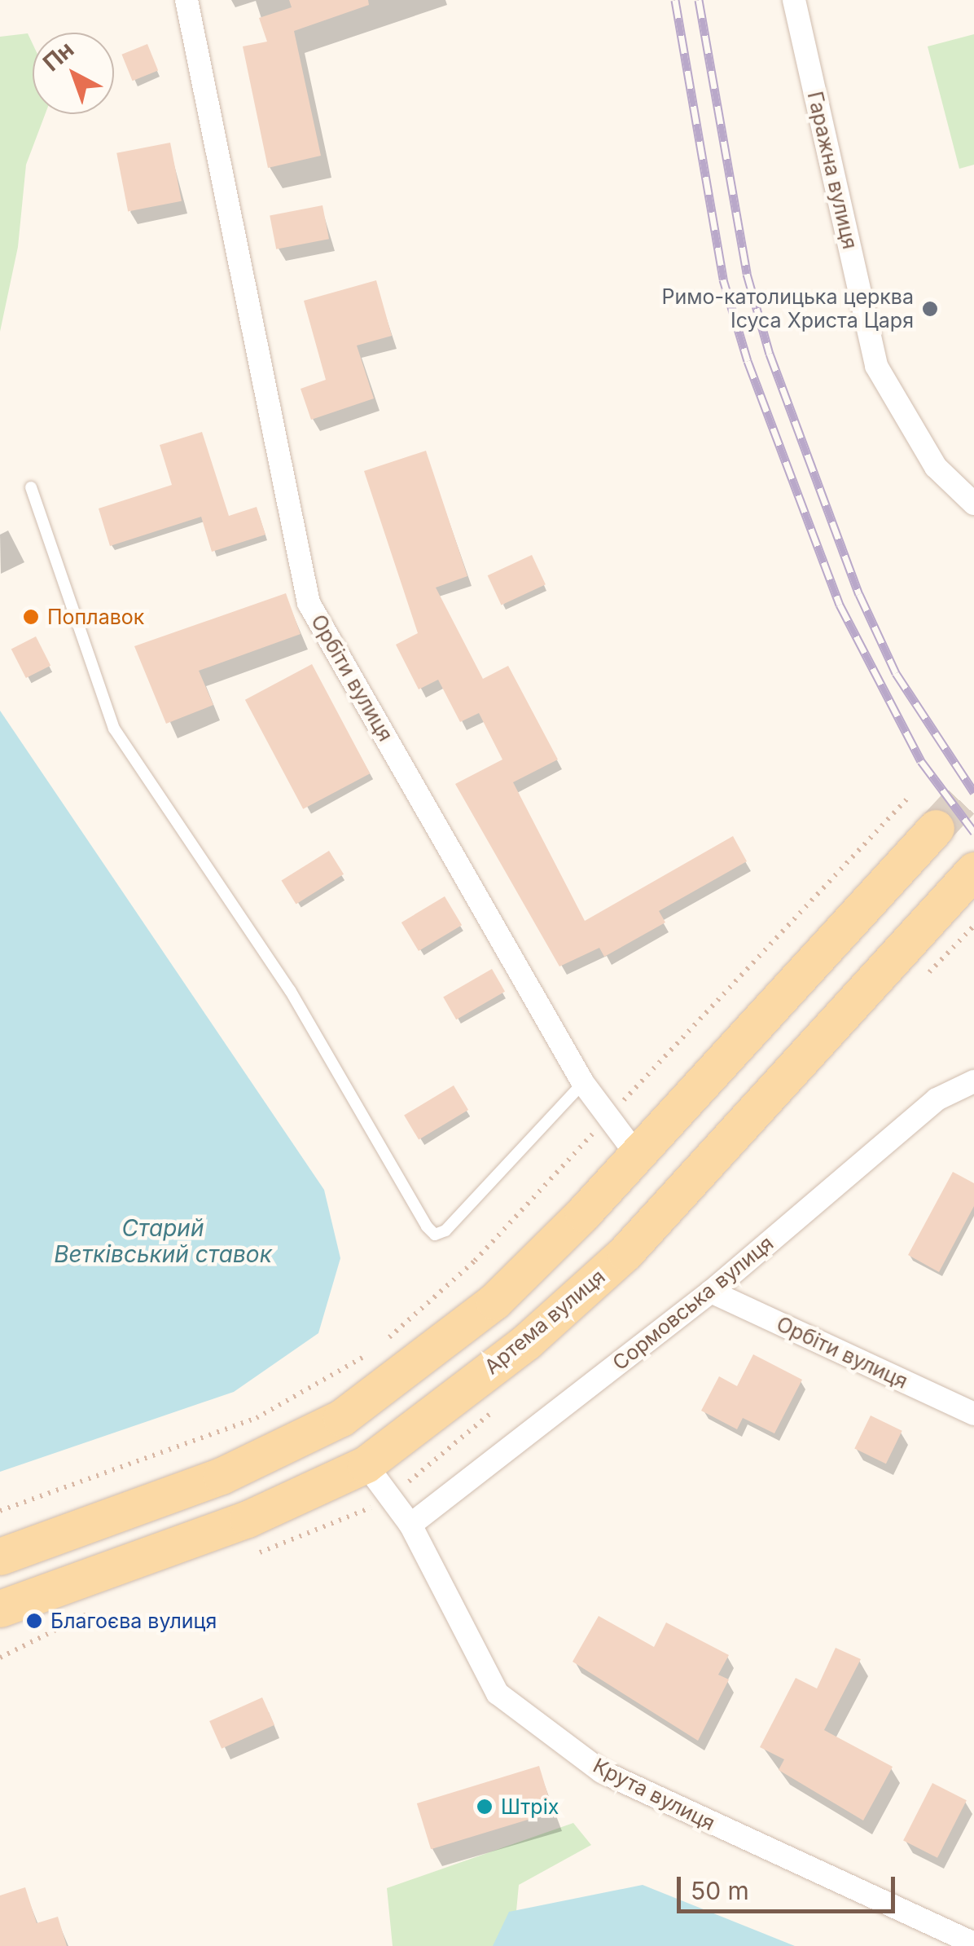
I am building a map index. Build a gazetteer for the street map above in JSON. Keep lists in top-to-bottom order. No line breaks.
{"streets":{"main road":["Артема вулиця"],"street":["Гаражна вулиця","Орбіти вулиця","Сормовська вулиця","Крута вулиця"]},"crossings":[["Орбіти вулиця","Сормовська вулиця"],["Сормовська вулиця","Крута вулиця"],["Артема вулиця","Крута вулиця"]],"water":["Старий Ветківський ставок"],"places":["Римо-католицька церква Ісуса Христа Царя","Поплавок","Благоєва вулиця","Штріх"],"scale_bar":"50 m","north":"top left"}
